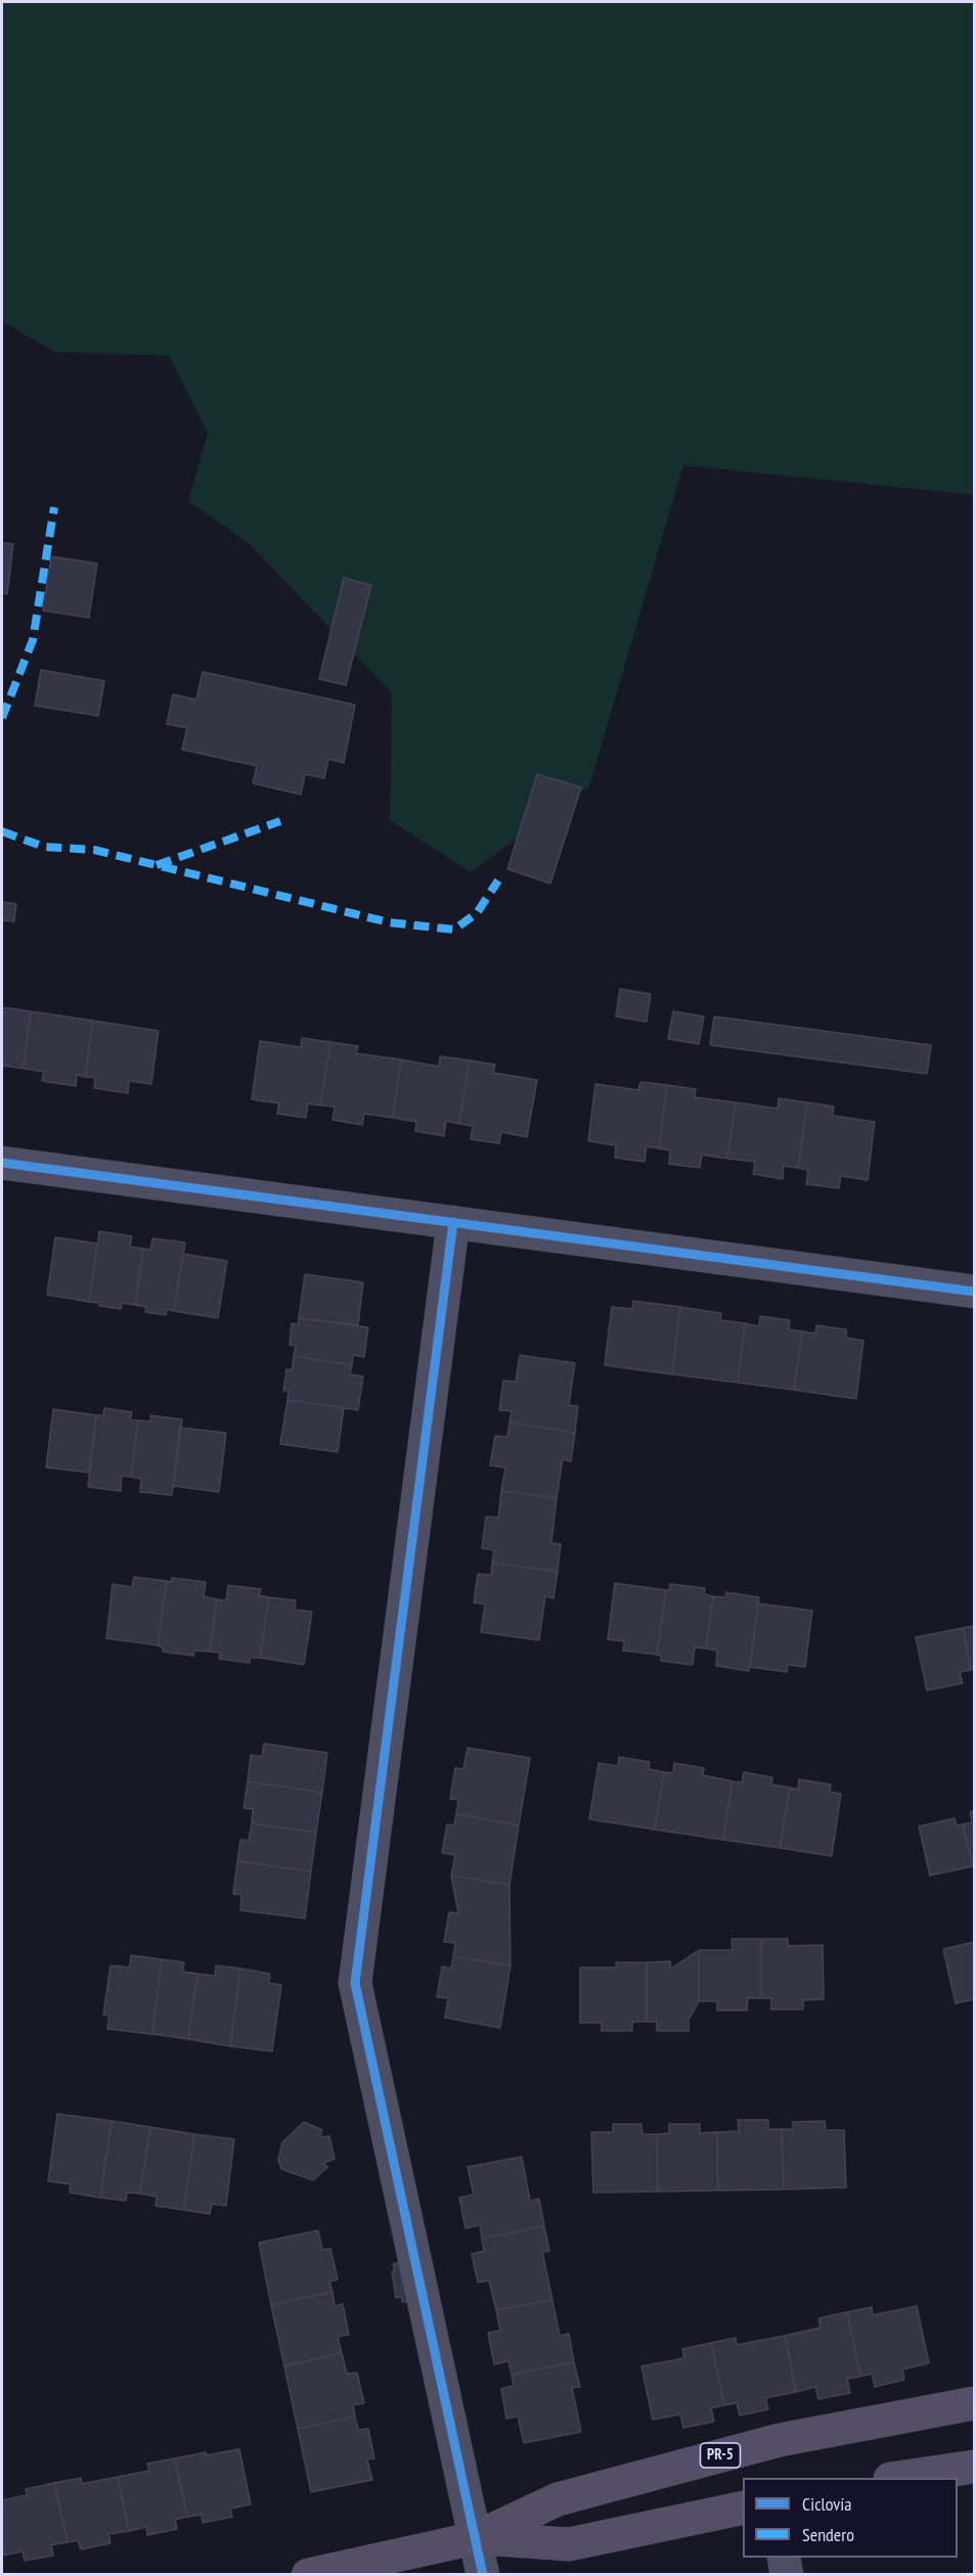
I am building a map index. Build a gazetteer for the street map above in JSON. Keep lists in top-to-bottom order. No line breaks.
{"streets":{"main road":["PR-5"]},"legend":["Ciclovía","Sendero"]}
